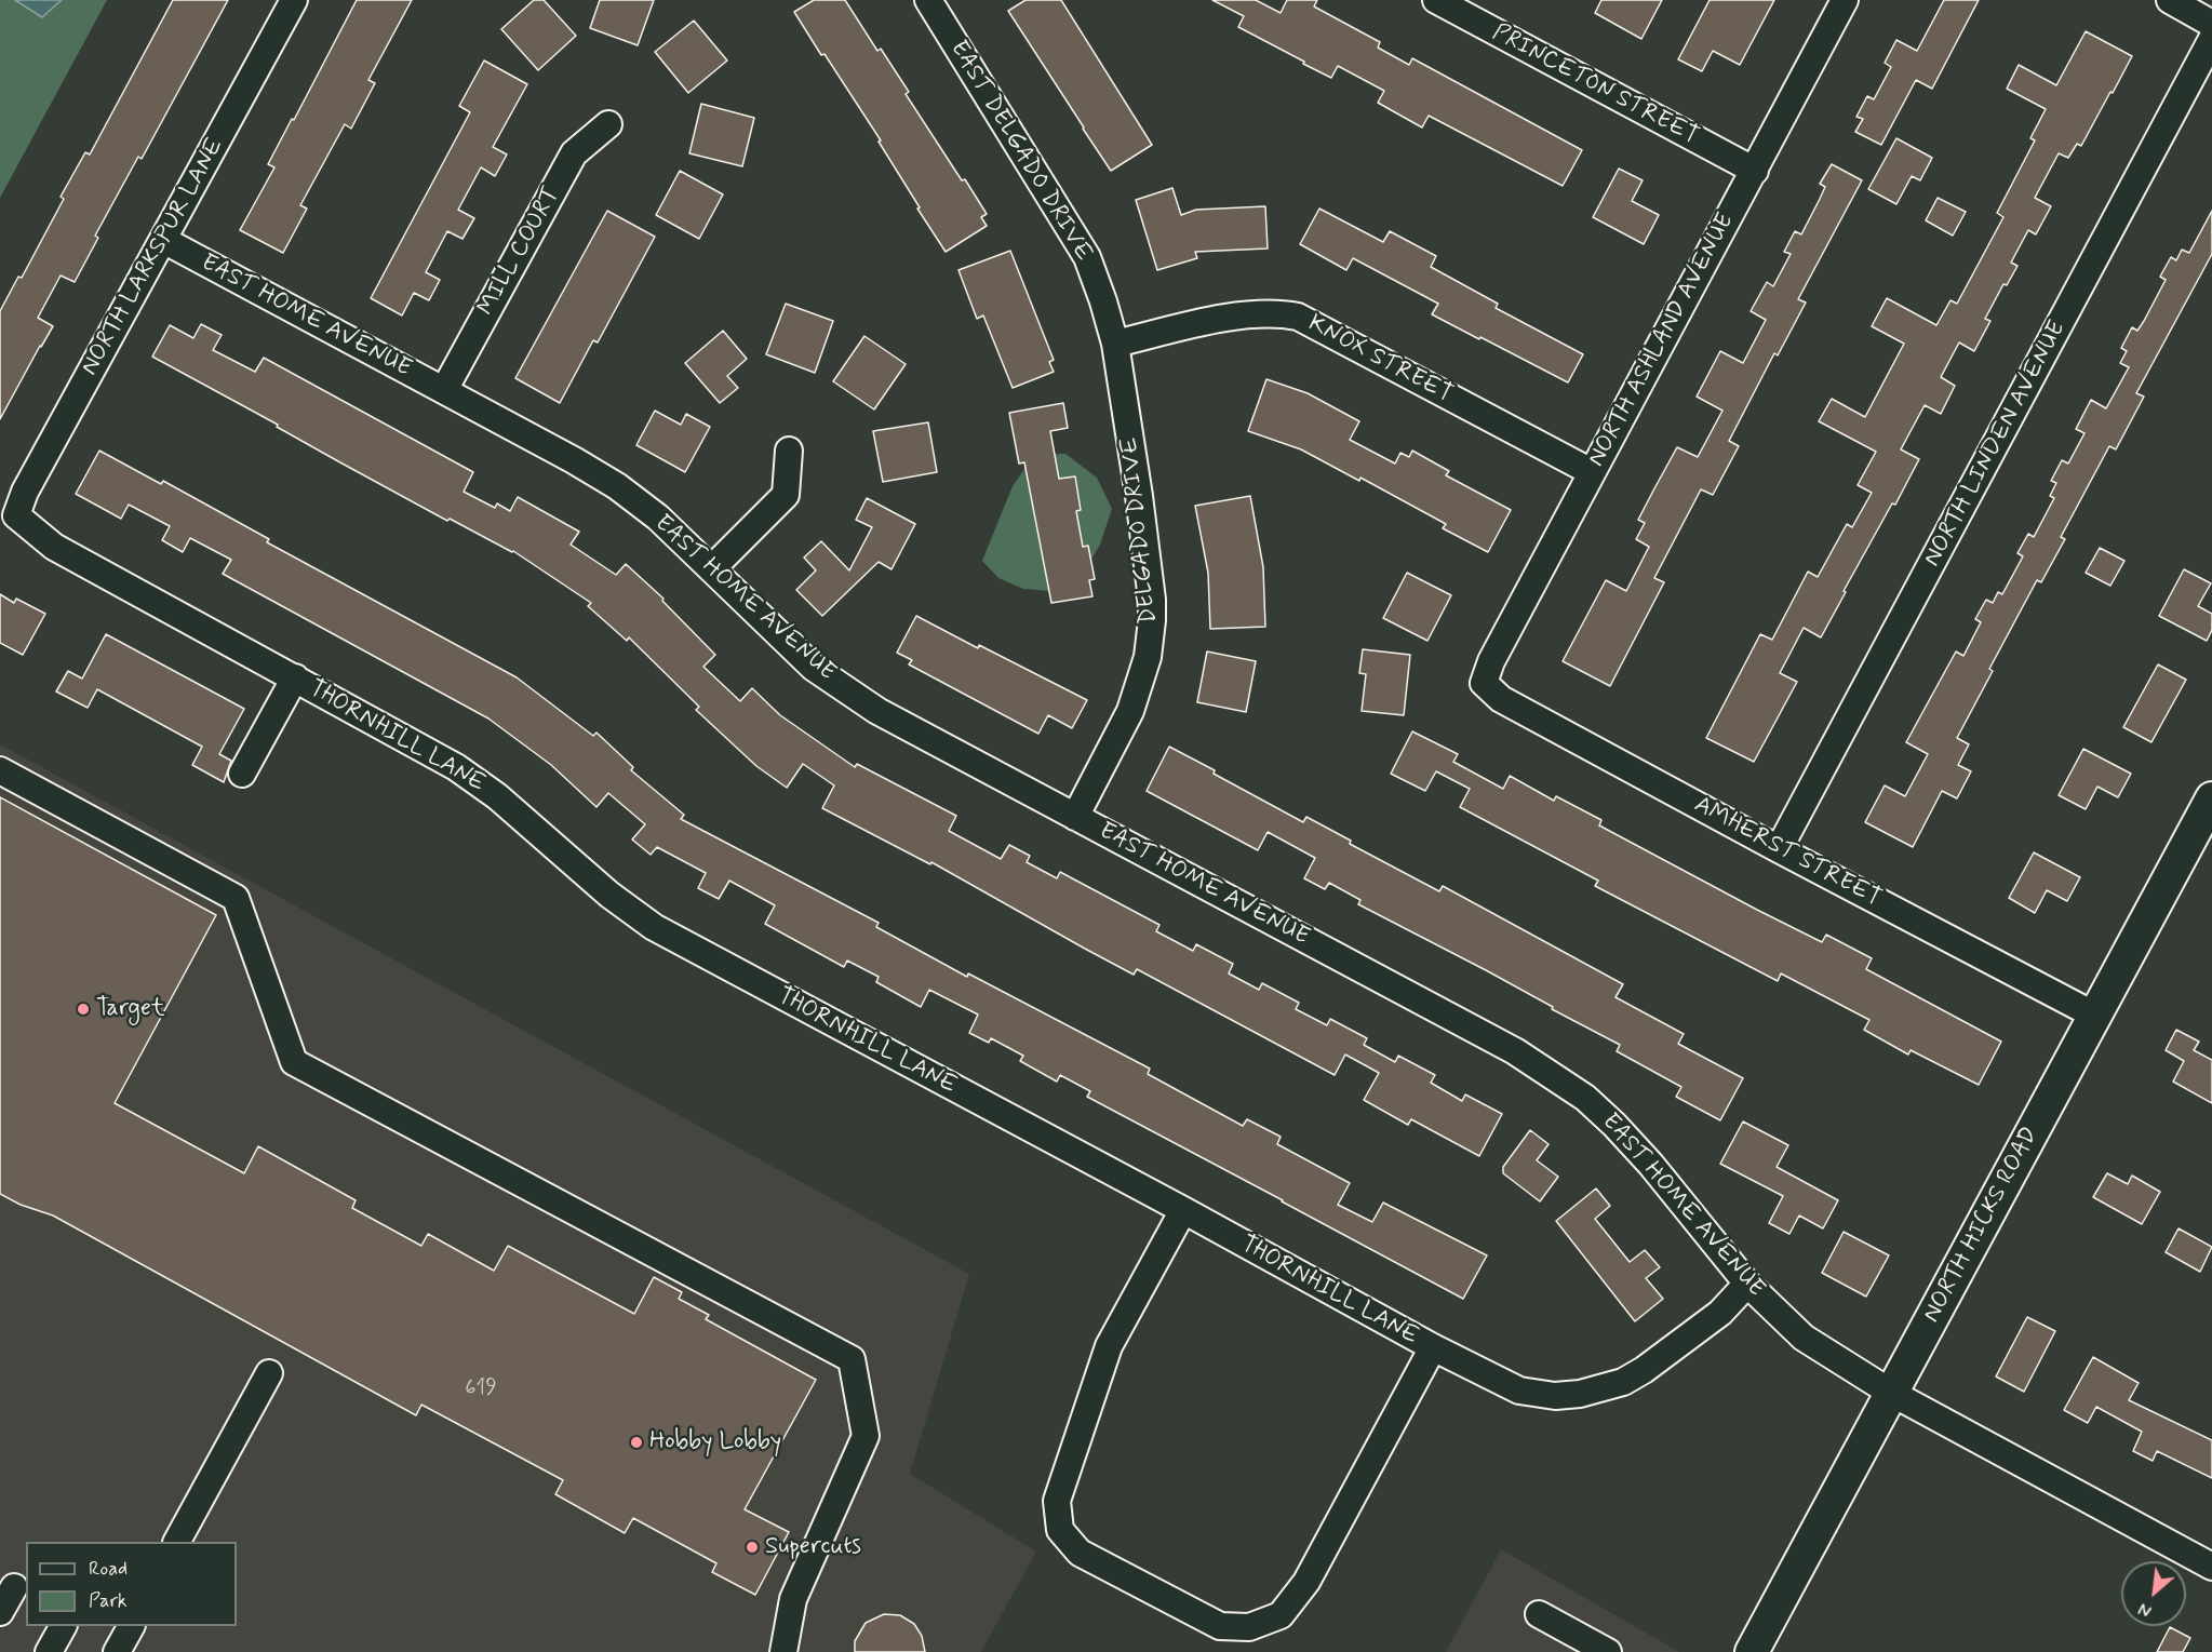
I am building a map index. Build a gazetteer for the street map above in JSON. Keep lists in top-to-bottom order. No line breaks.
{"streets":{"main road":["NORTH HICKS ROAD"],"street":["PRINCETON STREET","EAST DELGADO DRIVE","MILL COURT","NORTH LARKSPUR LANE","EAST HOME AVENUE","NORTH ASHLAND AVENUE","KNOX STREET","NORTH LINDEN AVENUE","DELGADO DRIVE","THORNHILL LANE","AMHERST STREET"]},"crossings":[["PRINCETON STREET","NORTH ASHLAND AVENUE"],["EAST DELGADO DRIVE","KNOX STREET"],["EAST DELGADO DRIVE","DELGADO DRIVE"],["MILL COURT","EAST HOME AVENUE"],["NORTH LARKSPUR LANE","EAST HOME AVENUE"],["NORTH LARKSPUR LANE","THORNHILL LANE"],["EAST HOME AVENUE","DELGADO DRIVE"],["EAST HOME AVENUE","THORNHILL LANE"],["EAST HOME AVENUE","NORTH HICKS ROAD"],["NORTH ASHLAND AVENUE","KNOX STREET"],["NORTH ASHLAND AVENUE","AMHERST STREET"],["KNOX STREET","DELGADO DRIVE"],["NORTH LINDEN AVENUE","AMHERST STREET"],["AMHERST STREET","NORTH HICKS ROAD"]],"places":["Target","Hobby Lobby","Supercuts"],"house_numbers":["619"],"legend":["Road","Park"],"north":"bottom left"}
